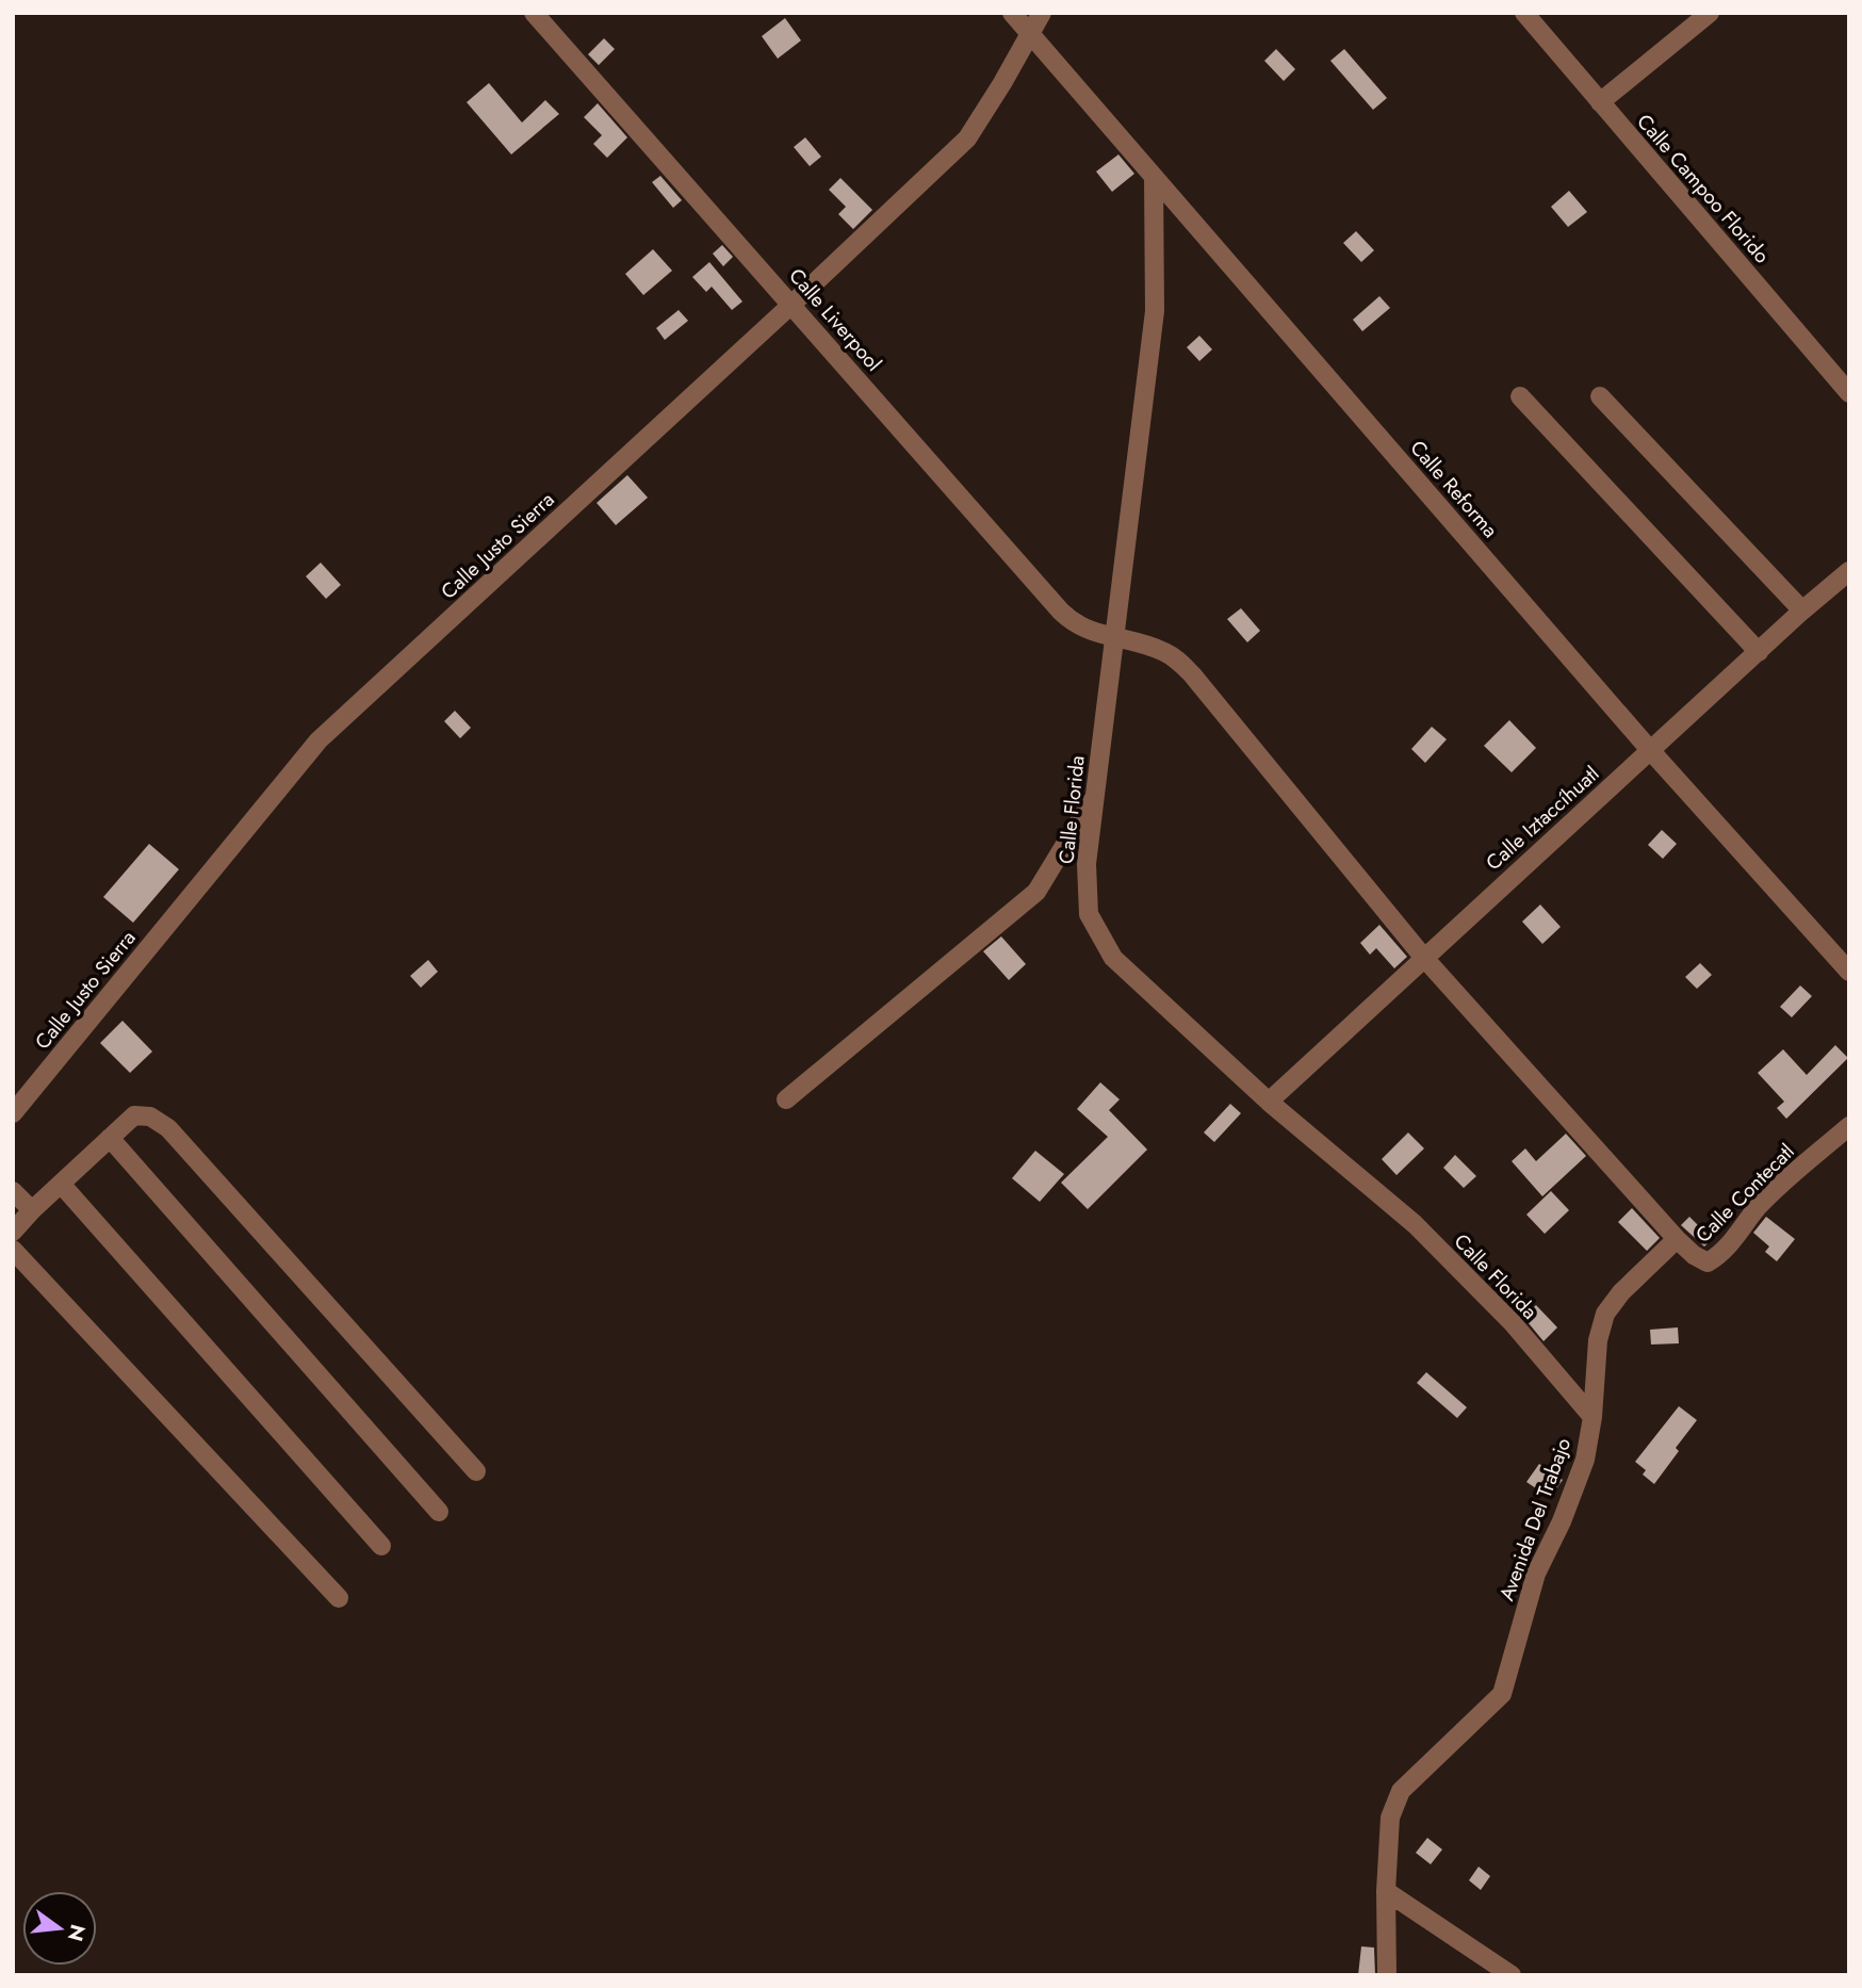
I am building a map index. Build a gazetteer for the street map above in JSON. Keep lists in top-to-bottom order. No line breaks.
{"streets":{"street":["Calle Campoo Florido","Calle Liverpool","Calle Reforma","Calle Justo Sierra","Calle Florida","Calle Iztaccíhuatl","Calle Contecatl","Avenida Del Trabajo"]},"crossings":[["Calle Liverpool","Calle Justo Sierra"],["Calle Liverpool","Calle Florida"],["Calle Liverpool","Calle Iztaccíhuatl"],["Calle Liverpool","Calle Contecatl"],["Calle Liverpool","Avenida Del Trabajo"],["Calle Reforma","Calle Justo Sierra"],["Calle Reforma","Calle Florida"],["Calle Reforma","Calle Iztaccíhuatl"],["Calle Florida","Calle Iztaccíhuatl"],["Calle Florida","Avenida Del Trabajo"]],"north":"right"}
